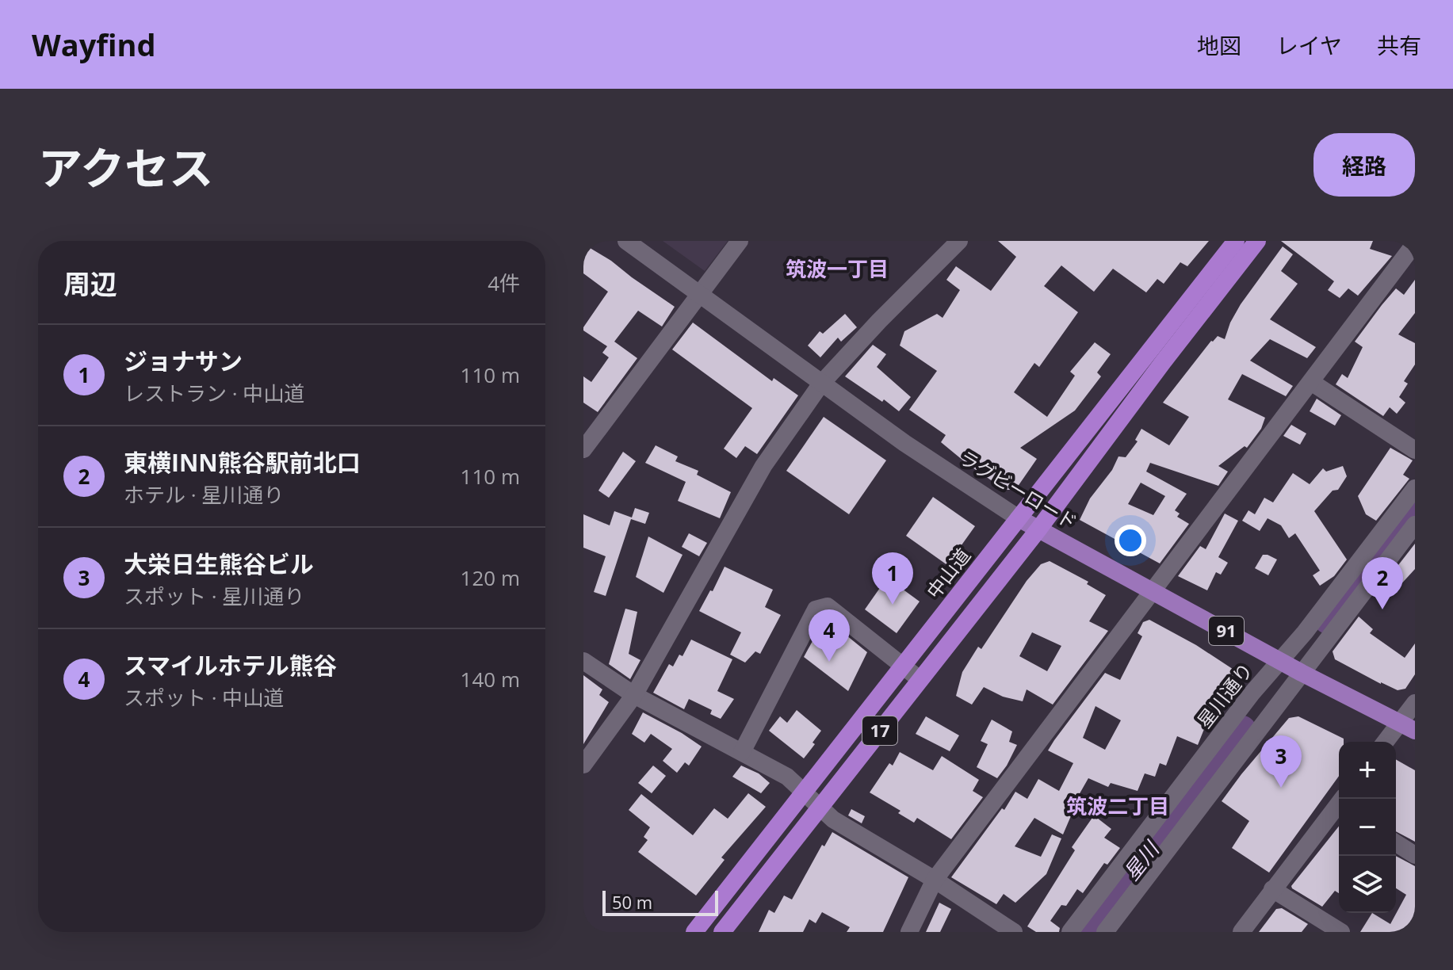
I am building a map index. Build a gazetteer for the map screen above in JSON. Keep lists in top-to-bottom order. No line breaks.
{"streets":{"highway":["中山道","17"],"main road":["ラグビーロード","91"],"street":["星川通り"]},"crossings":[["ラグビーロード","中山道"],["ラグビーロード","星川通り"],["ラグビーロード","17"]],"districts":["筑波一丁目","筑波二丁目"],"water":["星川"],"scale_bar":"50 m","page":{"header":"Wayfind","nav":["地図","レイヤ","共有"],"title":"アクセス","buttons":"経路","heading":["周辺","4件"],"list":[{"mark":"1","name":"ジョナサン","note":"レストラン · 中山道","value":"110 m"},{"mark":"2","name":"東横INN熊谷駅前北口","note":"ホテル · 星川通り","value":"110 m"},{"mark":"3","name":"大栄日生熊谷ビル","note":"スポット · 星川通り","value":"120 m"},{"mark":"4","name":"スマイルホテル熊谷","note":"スポット · 中山道","value":"140 m"}],"pins":["1","2","4","3"],"map_buttons":["+","−"],"scale":"50 m"}}
